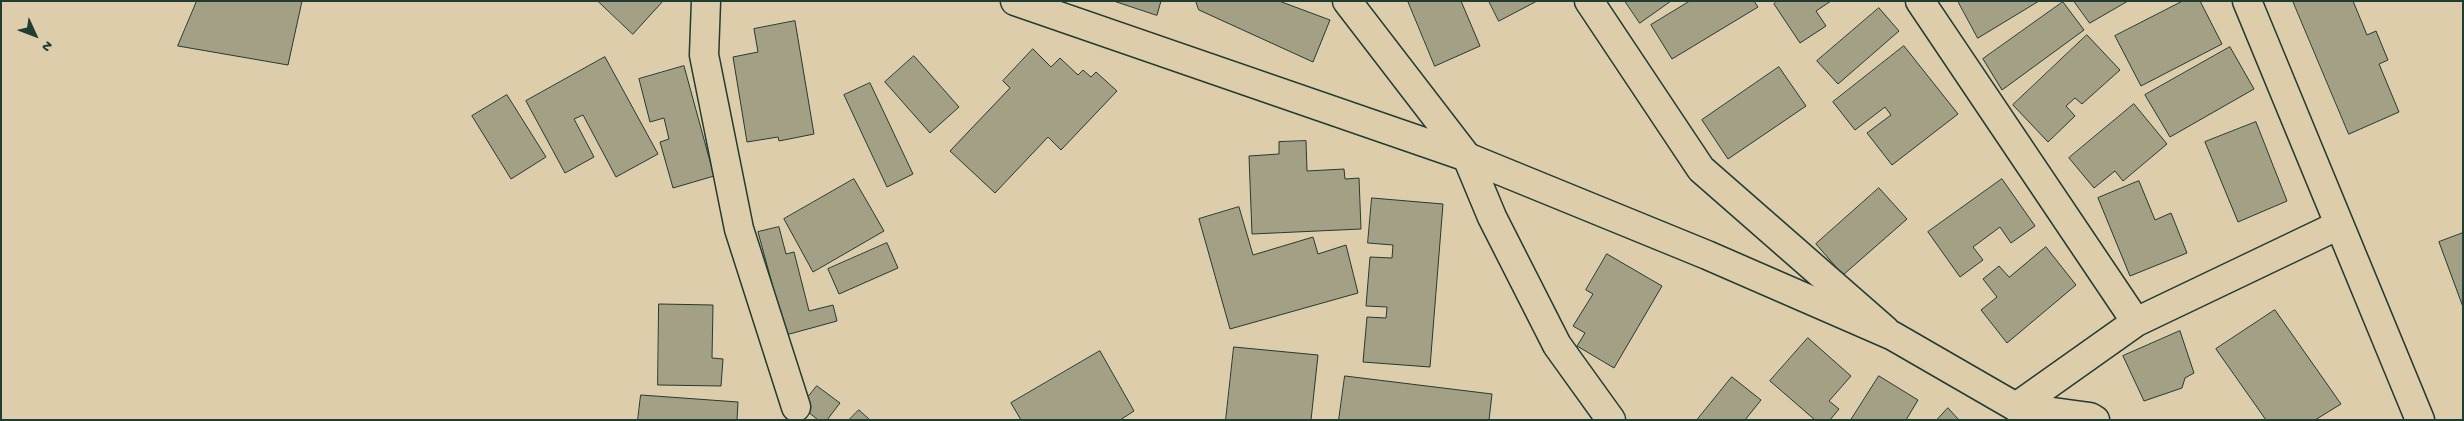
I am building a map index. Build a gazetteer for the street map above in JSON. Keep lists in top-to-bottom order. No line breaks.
{"north":"bottom right"}
